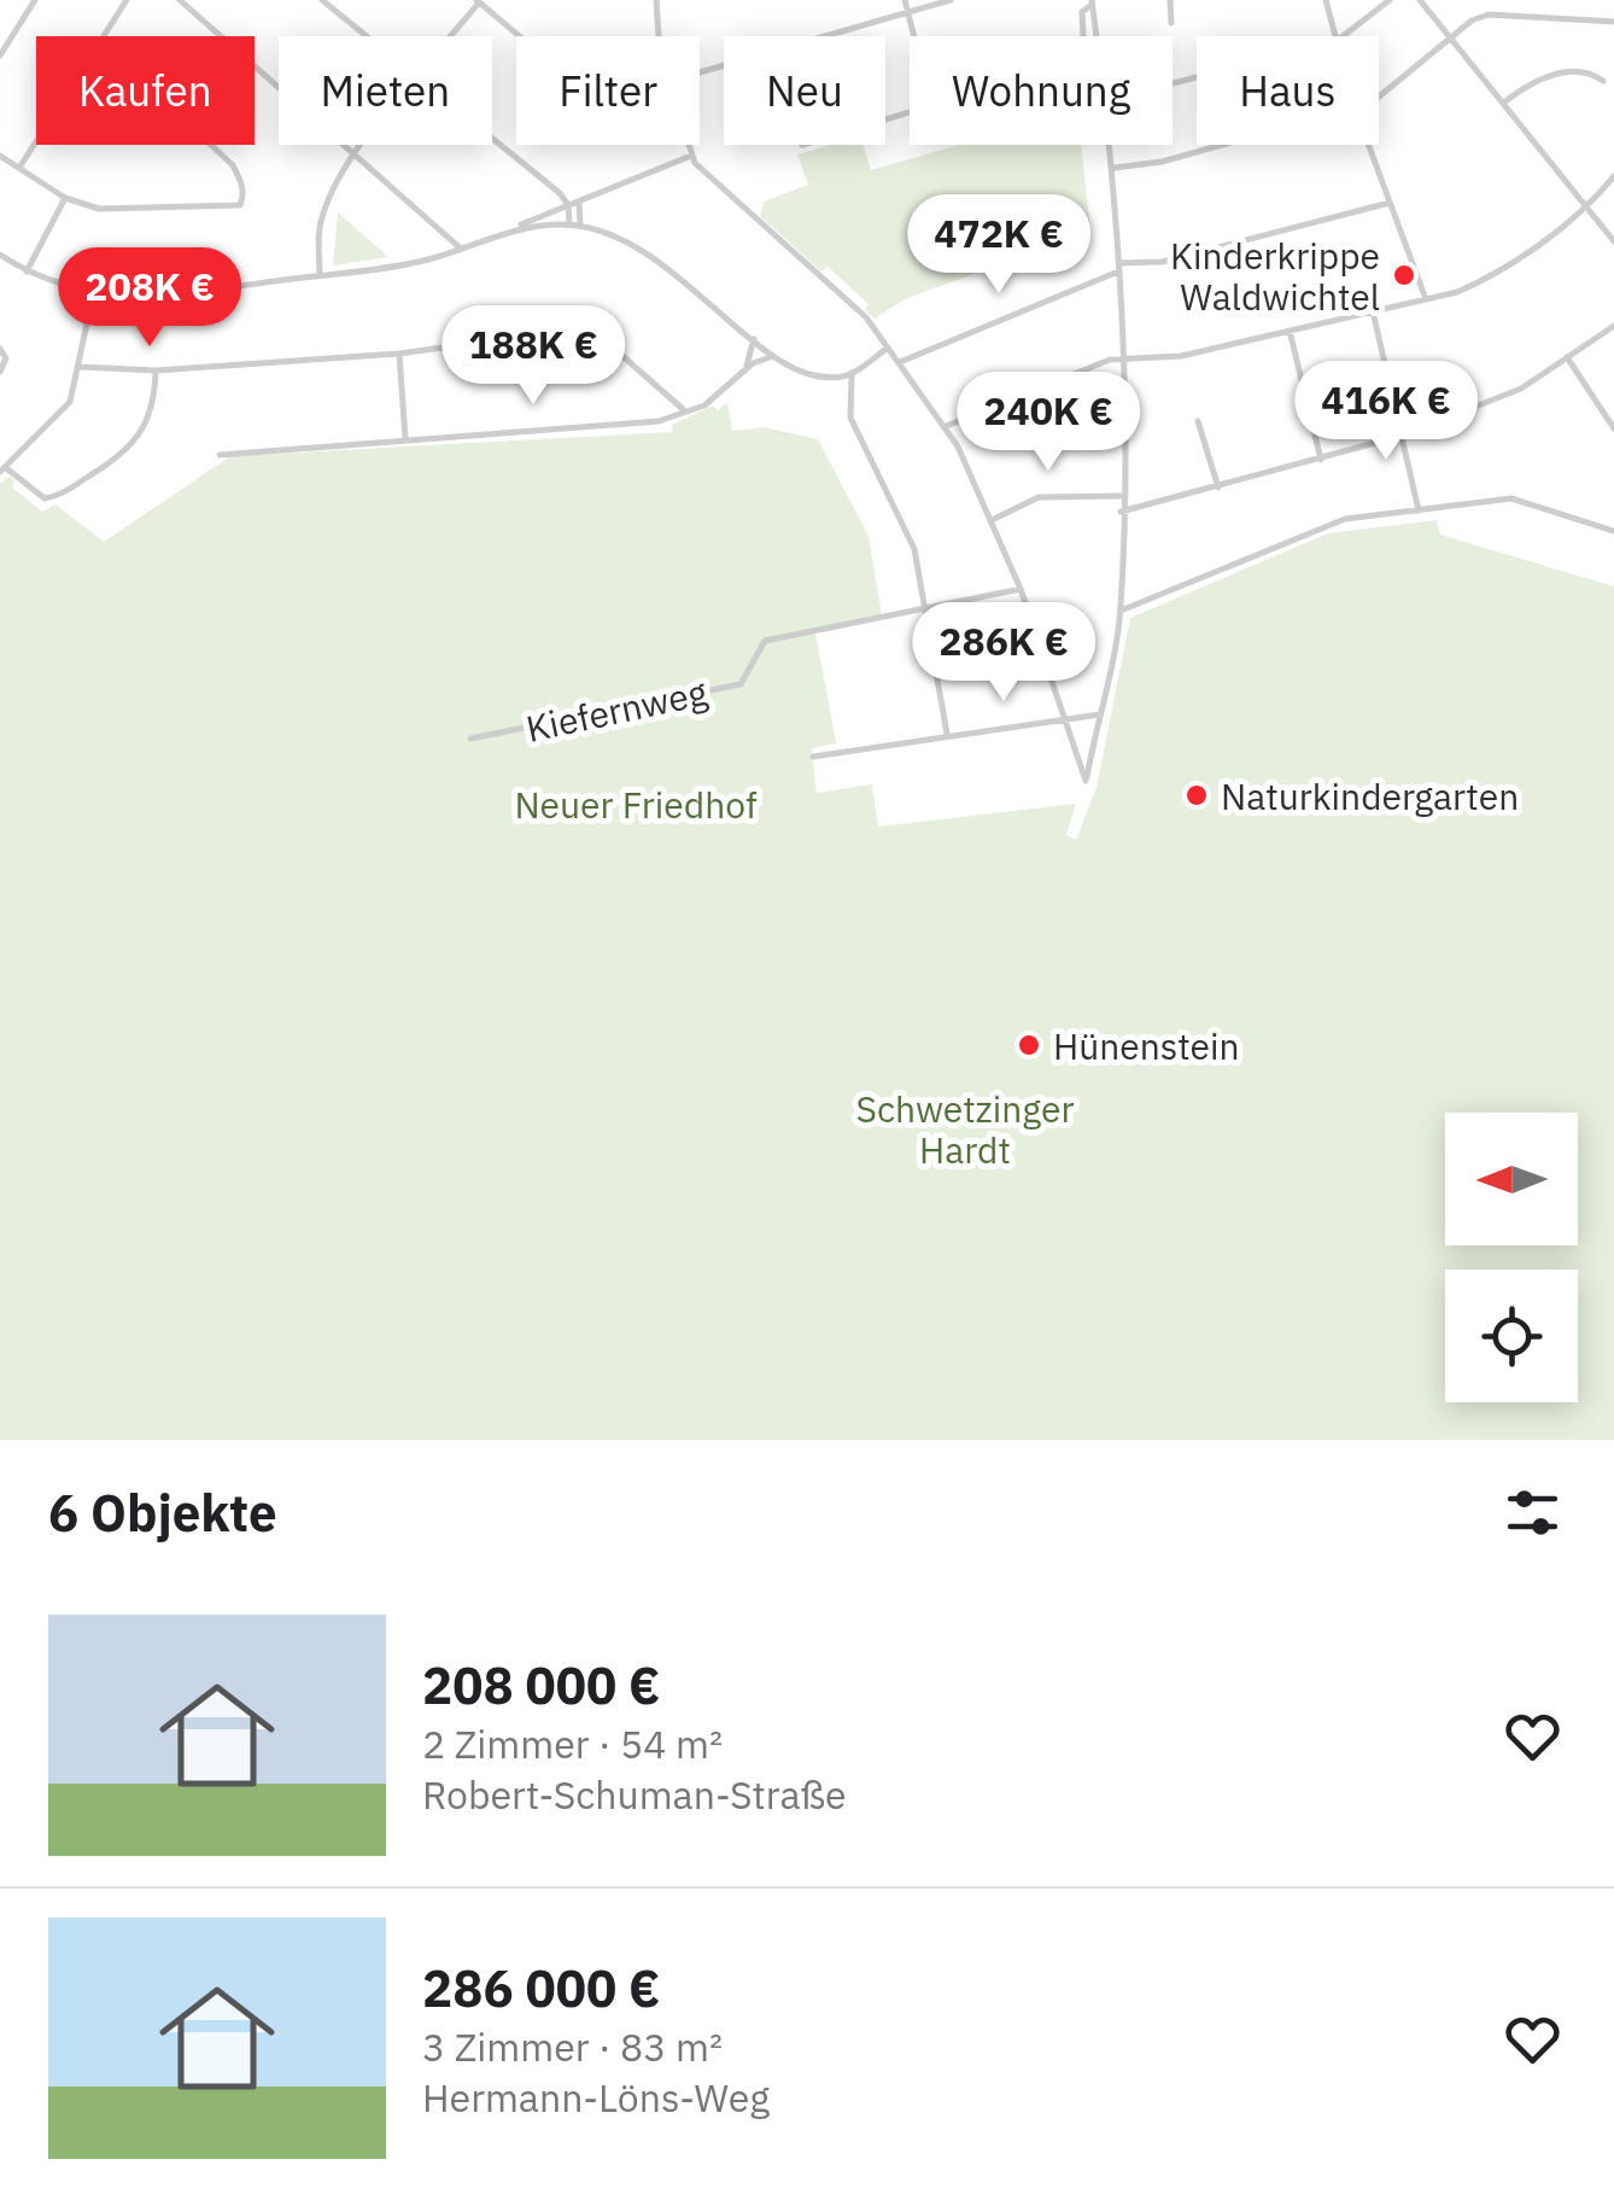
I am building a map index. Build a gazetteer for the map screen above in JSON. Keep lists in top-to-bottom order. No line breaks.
{"streets":{"street":["Kiefernweg"]},"parks":["Neuer Friedhof","Schwetzinger Hardt"],"places":["Kinderkrippe Waldwichtel","Naturkindergarten","Hünenstein"],"north":"left","page":{"chip":["Kaufen","Mieten","Filter","Neu","Wohnung","Haus"],"price":["472K €","208K €","188K €","416K €","240K €","286K €"],"heading":"6 Objekte","list":[{"name":"208 000 €","note":"2 Zimmer · 54 m² · Robert-Schuman-Straße"},{"name":"286 000 €","note":"3 Zimmer · 83 m² · Hermann-Löns-Weg"}]}}
